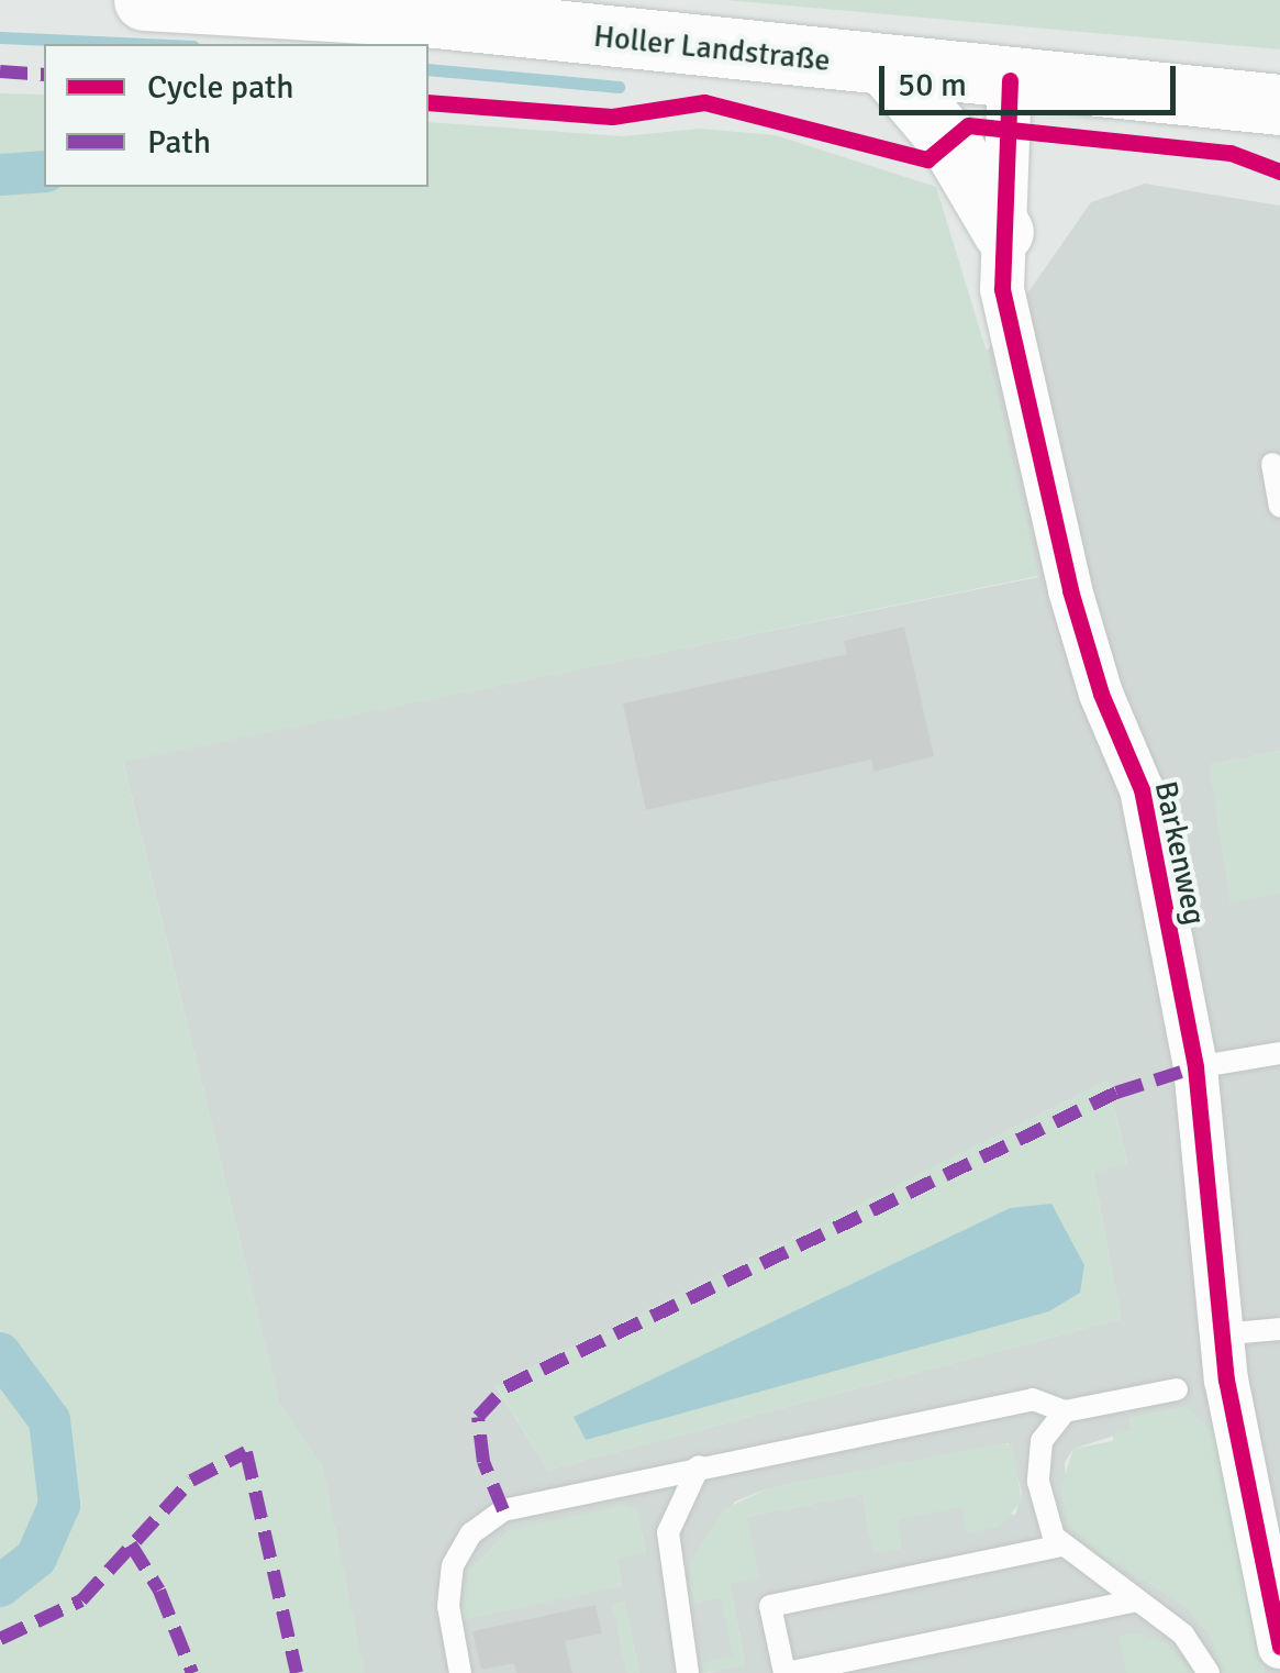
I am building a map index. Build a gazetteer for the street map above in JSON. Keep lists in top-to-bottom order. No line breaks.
{"streets":{"main road":["Holler Landstraße"],"street":["Barkenweg"]},"crossings":[["Holler Landstraße","Barkenweg"]],"legend":["Cycle path","Path"],"scale_bar":"50 m"}
